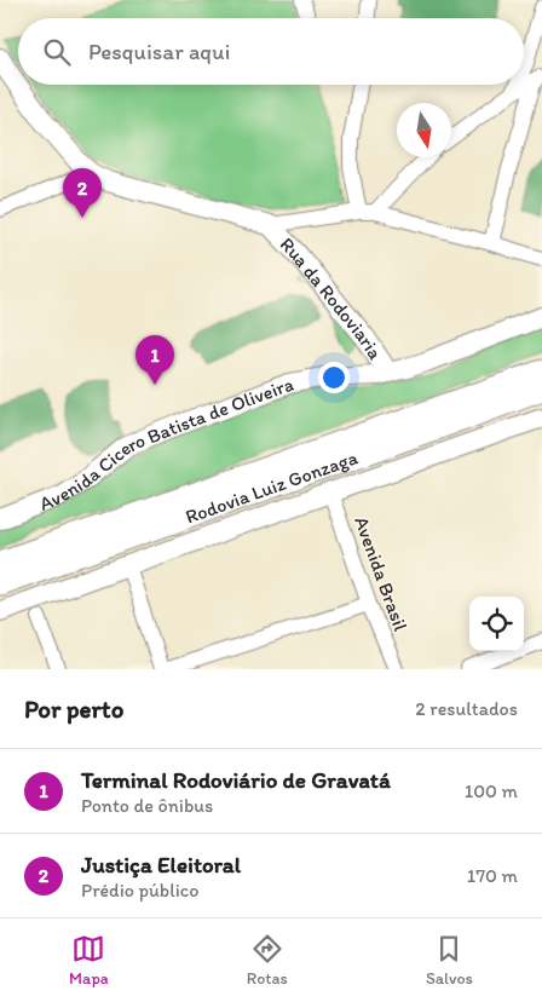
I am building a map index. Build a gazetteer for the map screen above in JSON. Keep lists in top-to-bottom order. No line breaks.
{"streets":{"highway":["Rodovia Luiz Gonzaga"],"main road":["Rua da Rodoviaria","Avenida Cicero Batista de Oliveira"],"street":["Avenida Brasil"]},"crossings":[["Rua da Rodoviaria","Avenida Cicero Batista de Oliveira"]],"north":"bottom","page":{"search":"Pesquisar aqui","pins":["2","1"],"heading":["Por perto","2 resultados"],"list":[{"mark":"1","name":"Terminal Rodoviário de Gravatá","note":"Ponto de ônibus","value":"100 m"},{"mark":"2","name":"Justiça Eleitoral","note":"Prédio público","value":"170 m"}],"nav":["Mapa","Rotas","Salvos"]}}
